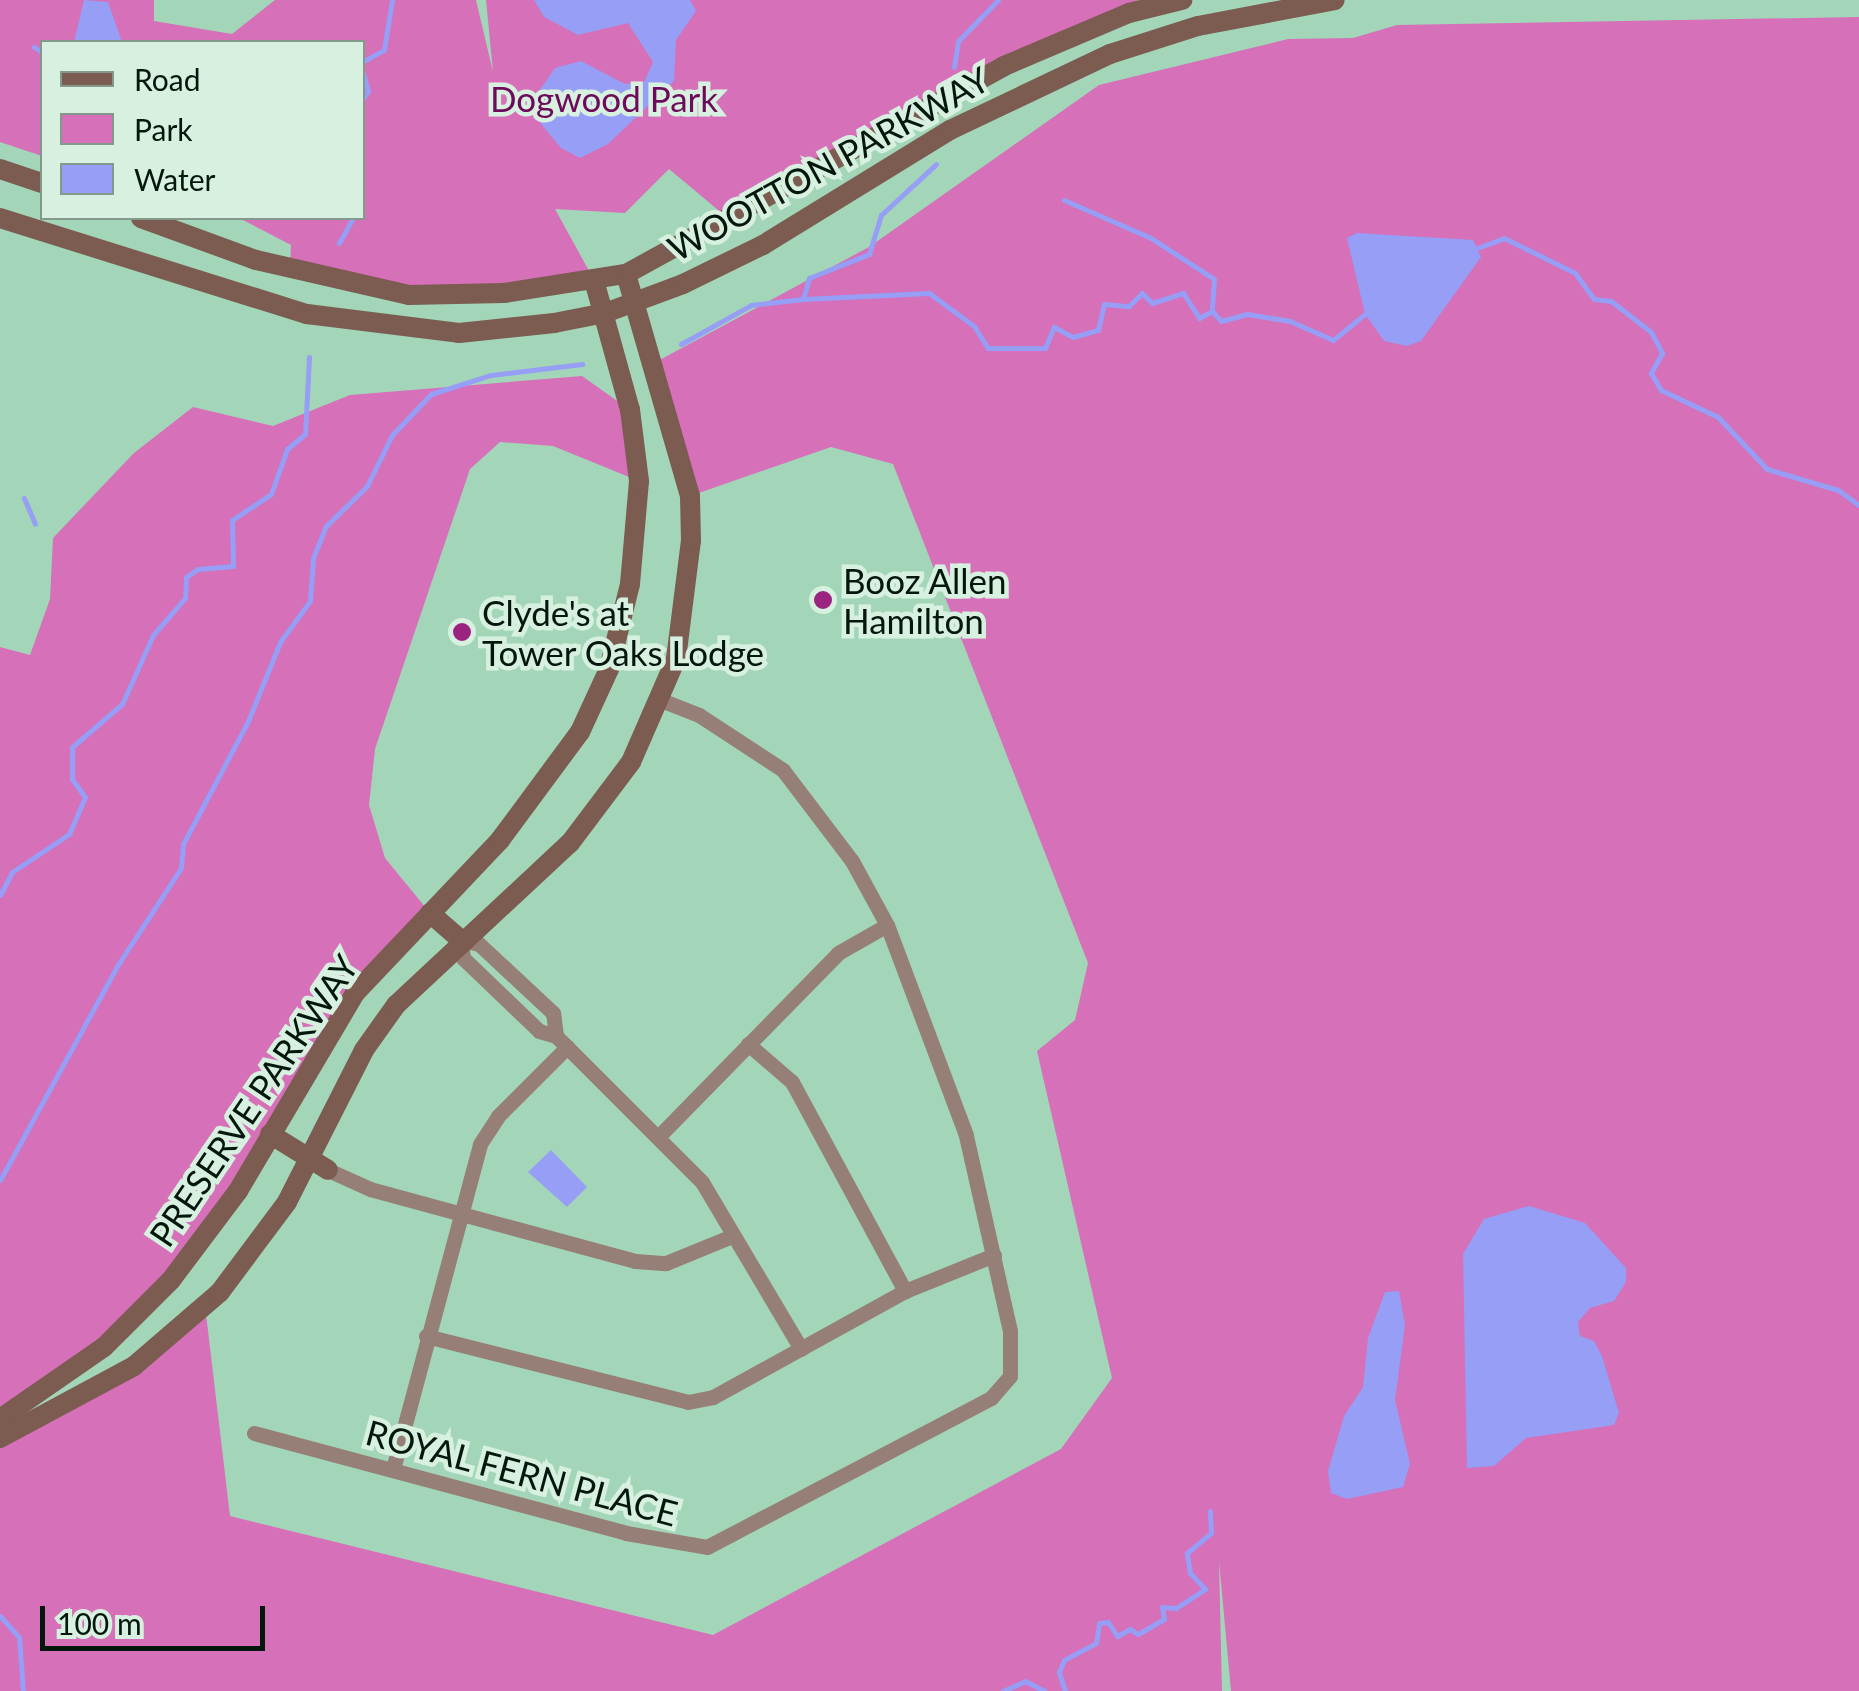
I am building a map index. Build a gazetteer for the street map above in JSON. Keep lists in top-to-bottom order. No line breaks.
{"streets":{"street":["WOOTTON PARKWAY","PRESERVE PARKWAY","ROYAL FERN PLACE"]},"crossings":[["WOOTTON PARKWAY","PRESERVE PARKWAY"],["PRESERVE PARKWAY","ROYAL FERN PLACE"]],"parks":["Dogwood Park"],"places":["Booz Allen Hamilton","Clyde's at Tower Oaks Lodge"],"legend":["Road","Park","Water"],"scale_bar":"100 m"}
